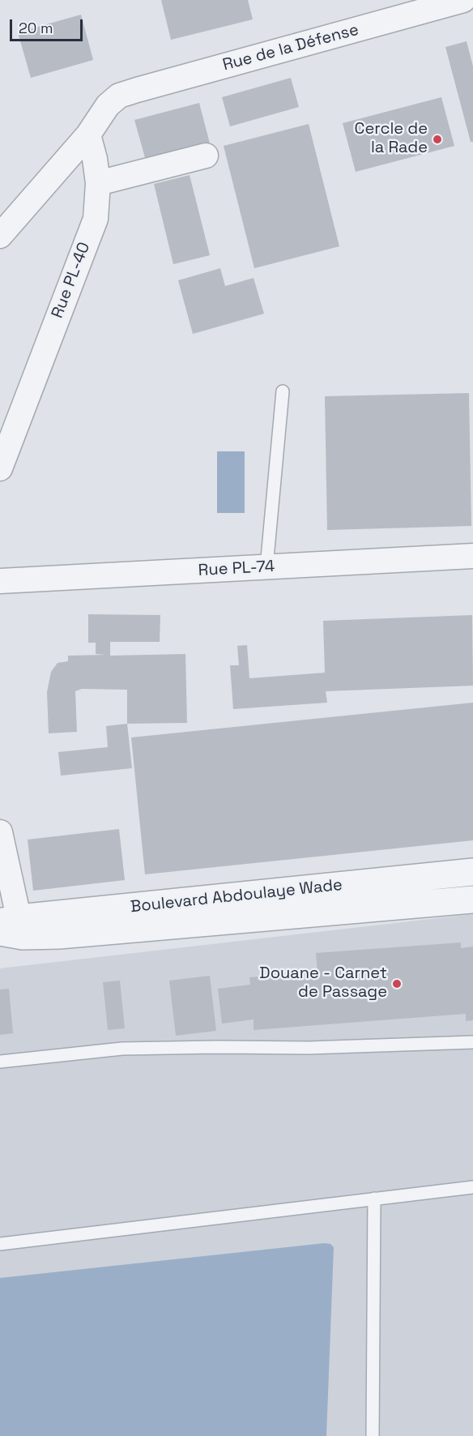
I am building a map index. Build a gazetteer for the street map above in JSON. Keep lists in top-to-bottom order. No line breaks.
{"streets":{"street":["Rue de la Défense","Rue PL-40","Rue PL-74","Boulevard Abdoulaye Wade"]},"crossings":[["Rue de la Défense","Rue PL-40"]],"places":["Cercle de la Rade","Douane - Carnet de Passage"],"scale_bar":"20 m"}
